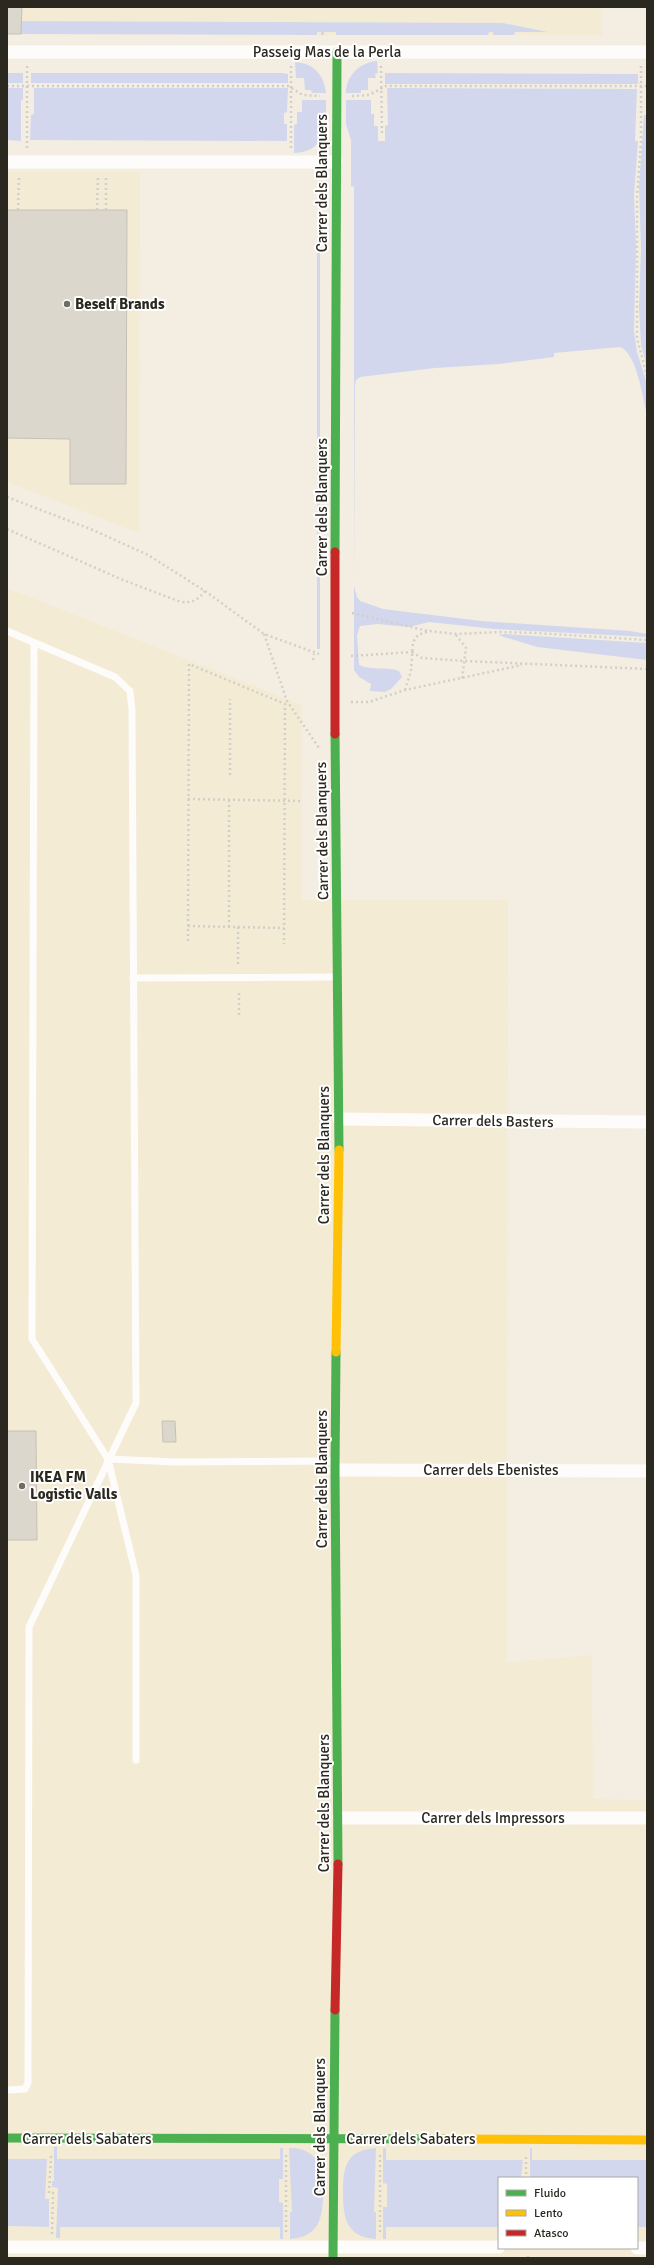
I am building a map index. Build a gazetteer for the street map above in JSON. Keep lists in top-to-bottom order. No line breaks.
{"streets":{"street":["Passeig Mas de la Perla","Carrer dels Blanquers","Carrer dels Basters","Carrer dels Ebenistes","Carrer dels Impressors","Carrer dels Sabaters"]},"crossings":[["Passeig Mas de la Perla","Carrer dels Blanquers"],["Carrer dels Blanquers","Carrer dels Basters"],["Carrer dels Blanquers","Carrer dels Ebenistes"],["Carrer dels Blanquers","Carrer dels Impressors"],["Carrer dels Blanquers","Carrer dels Sabaters"]],"places":["Beself Brands","IKEA FM Logistic Valls"],"legend":["Fluido","Lento","Atasco"]}
